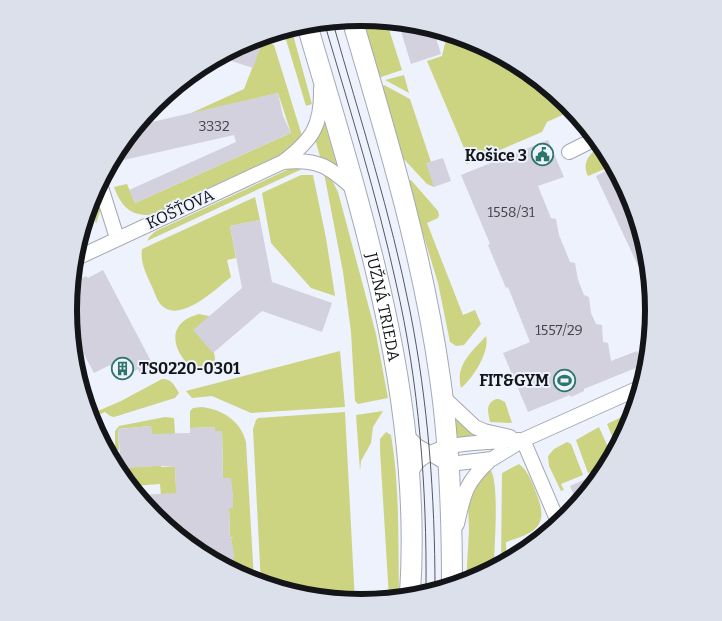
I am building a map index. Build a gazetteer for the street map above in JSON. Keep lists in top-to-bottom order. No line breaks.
{"streets":{"street":["KOŠŤOVA","JUŽNÁ TRIEDA"]},"places":{"public building":["Košice 3"],"building":["TS0220-0301"],"sports":["FIT&GYM"]},"house_numbers":["3332","1558/31","1557/29"]}
